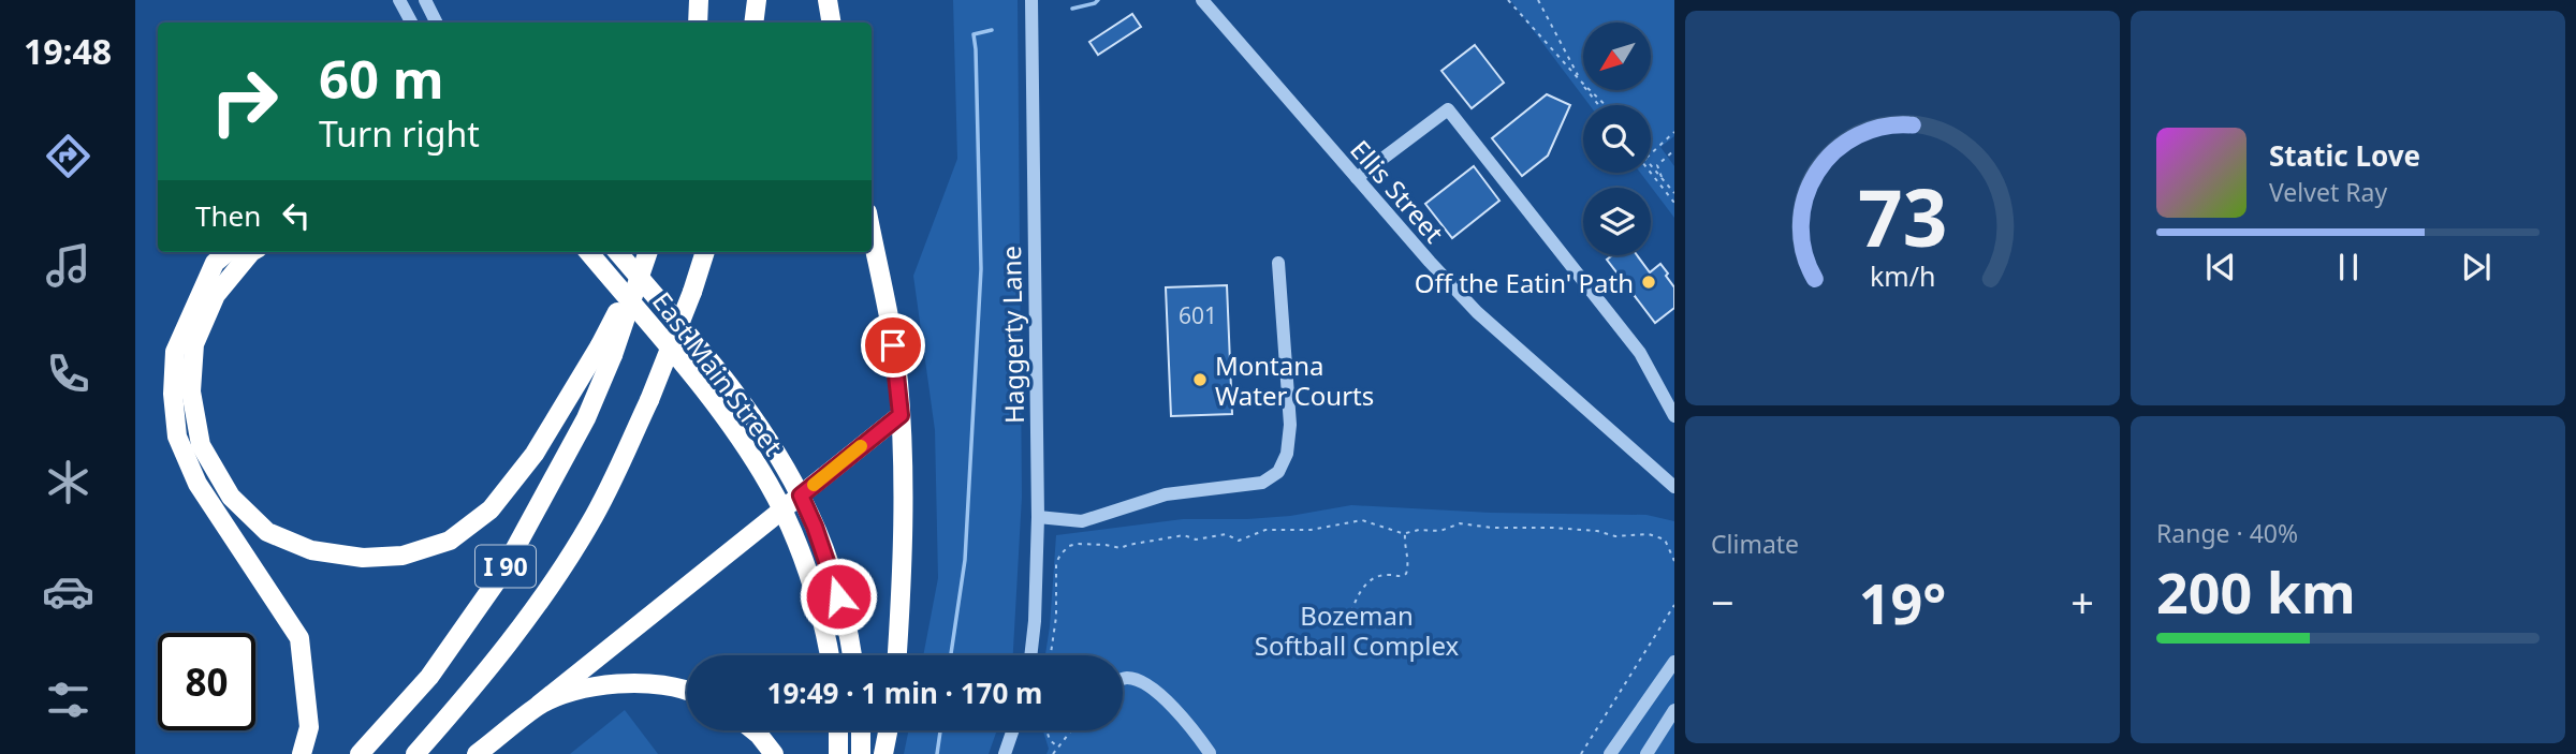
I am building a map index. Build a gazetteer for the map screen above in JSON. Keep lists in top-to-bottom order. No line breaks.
{"streets":{"highway":["East Main Street","I 90"],"street":["Ellis Street","Haggerty Lane"]},"parks":["Bozeman Softball Complex"],"places":["Off the Eatin' Path","Montana Water Courts"],"house_numbers":["601"],"north":"bottom left","page":{"tabs":"19:48","turn":["60 m","Turn right"],"song":["Static Love","Velvet Ray"],"then":"Then","tile":["Climate",["Range · 40%","200 km"]],"heat":["−","19°","+"],"limit":"80","trip":"19:49 · 1 min · 170 m","gauge":["73","km/h"]}}
